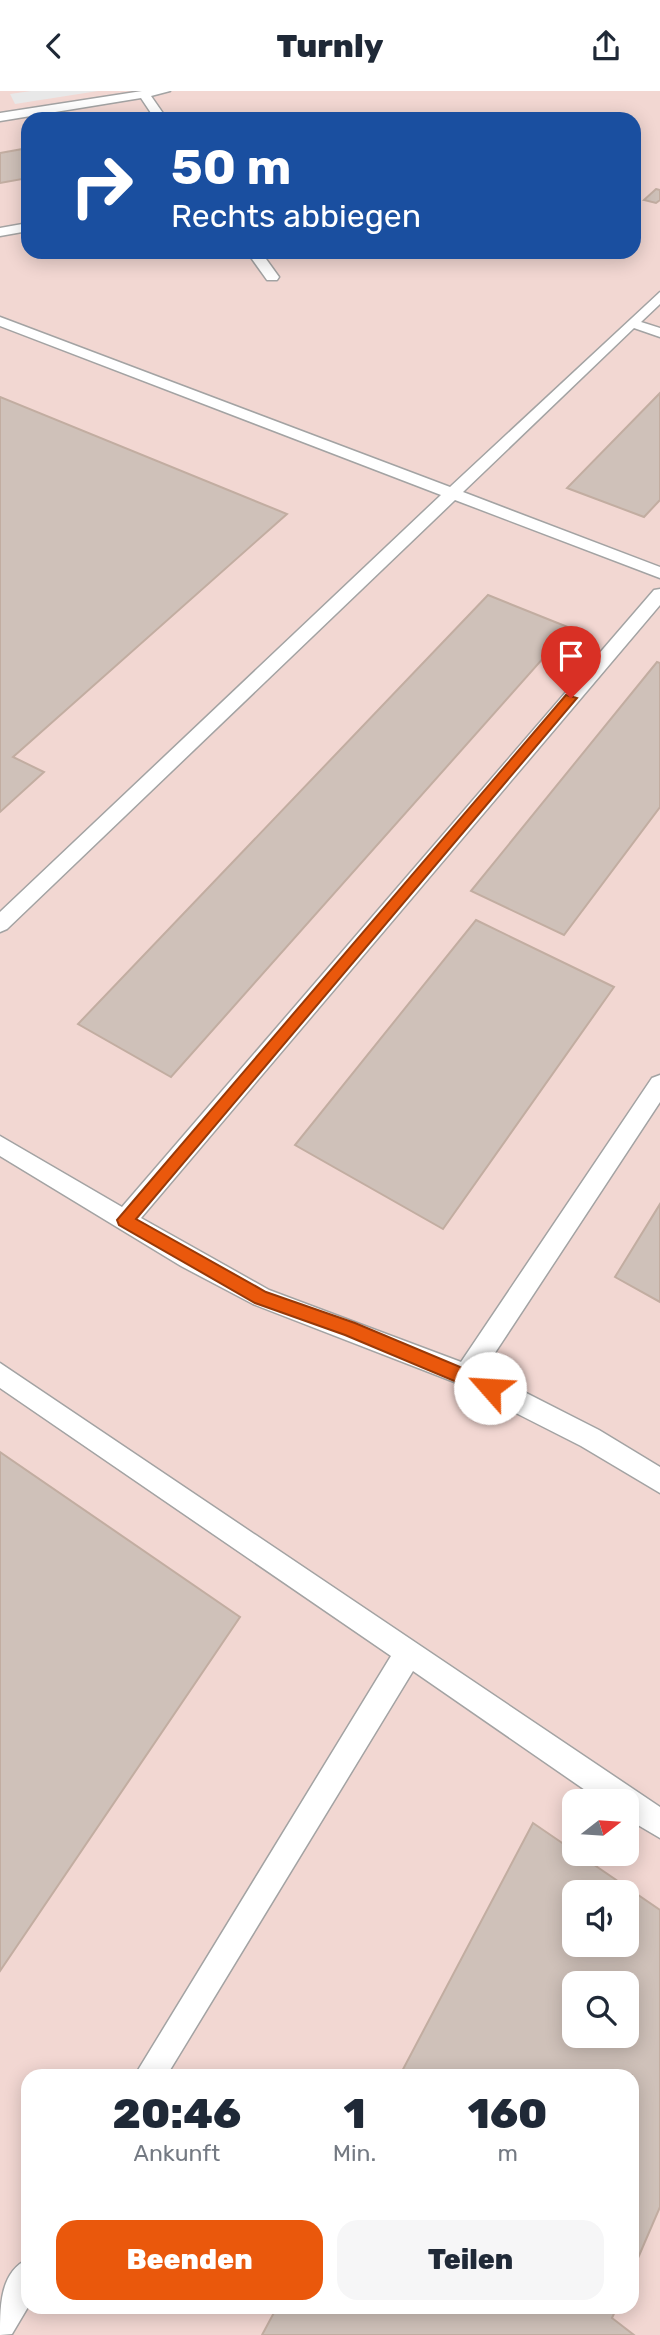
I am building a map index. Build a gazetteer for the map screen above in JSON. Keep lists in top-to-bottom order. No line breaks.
{"north":"right","page":{"header":"Turnly","turn":["50 m","Rechts abbiegen"],"eta":["20:46","Ankunft","1","Min.","160","m"],"buttons":["Beenden","Teilen"]}}
